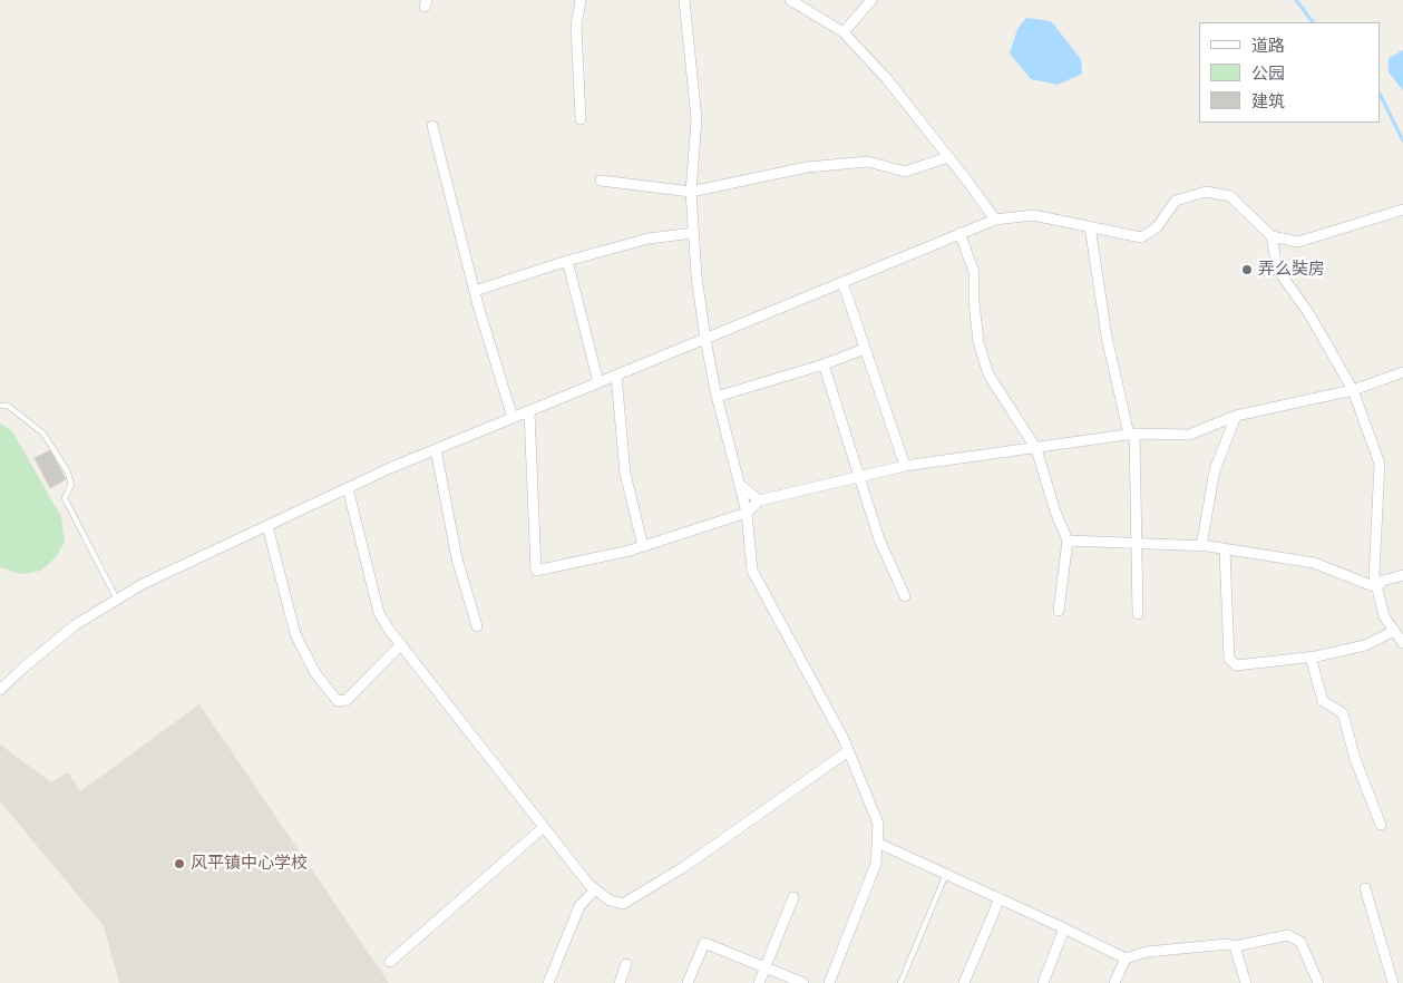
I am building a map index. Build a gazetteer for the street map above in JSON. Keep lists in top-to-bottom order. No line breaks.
{"places":["弄么奘房","风平镇中心学校"],"legend":["道路","公园","建筑"]}
